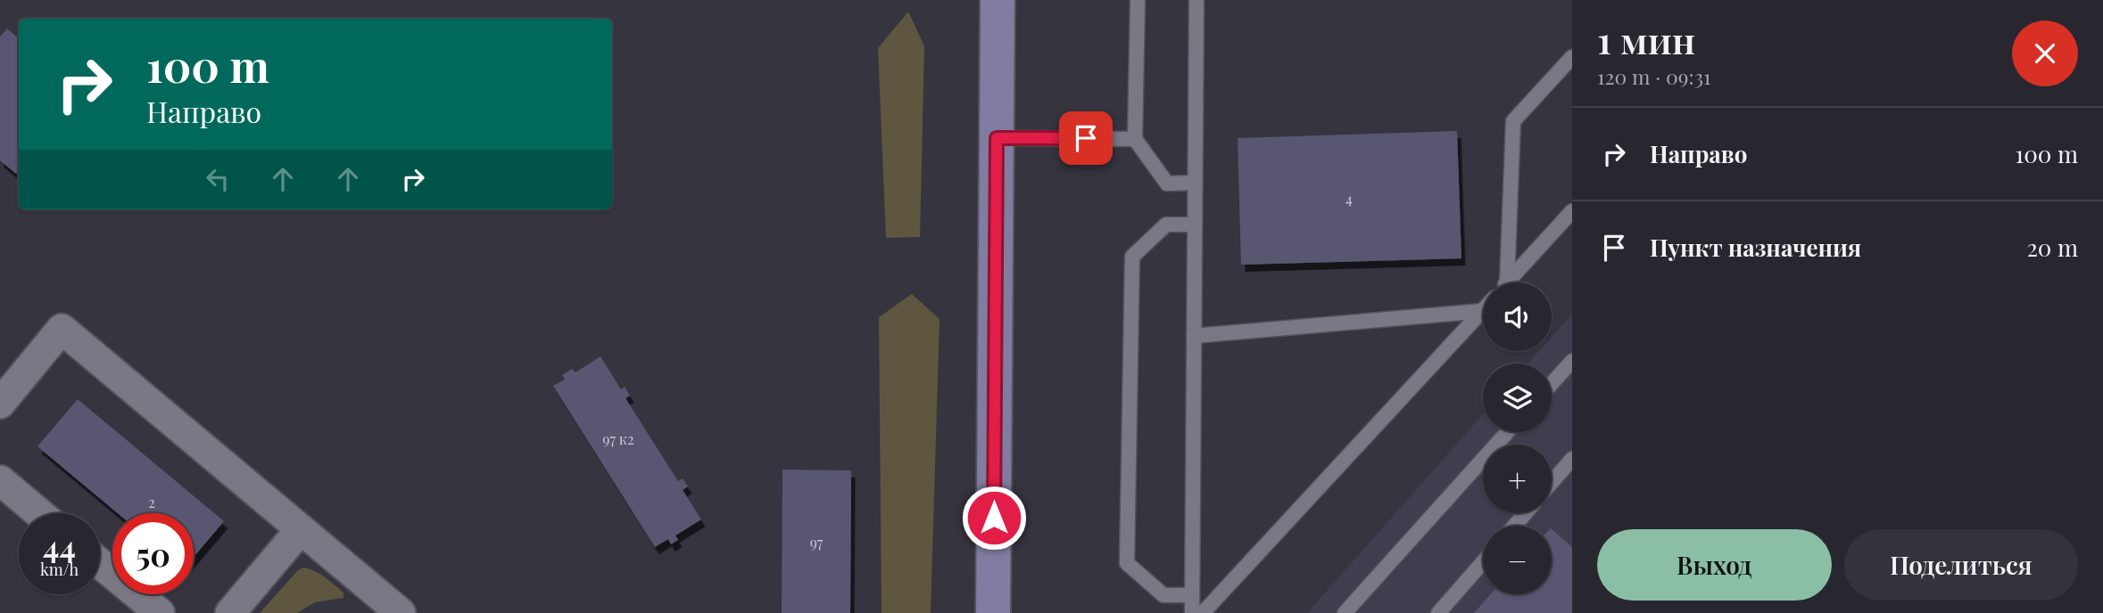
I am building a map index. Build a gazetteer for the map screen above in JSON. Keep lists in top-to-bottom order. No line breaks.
{"house_numbers":["4","97 к2","2","97"],"page":{"heading":["1 мин","120 m · 09:31"],"turn":["100 m","Направо"],"list":[{"name":"Направо","value":"100 m"},{"name":"Пункт назначения","value":"20 m"}],"map_buttons":["+","−"],"speed":"44 km/h","limit":"50","buttons":["Выход","Поделиться"]}}
